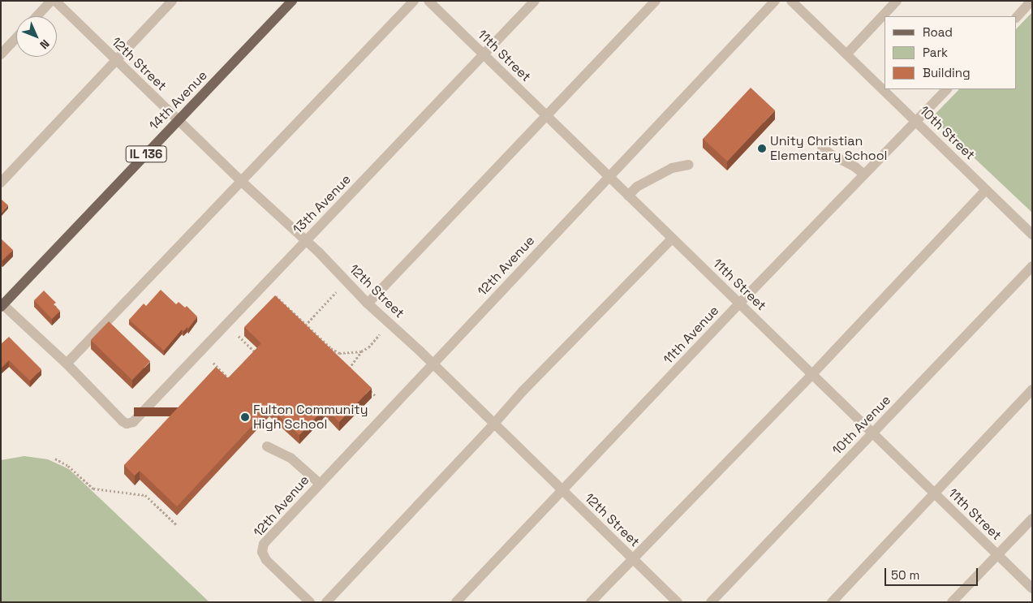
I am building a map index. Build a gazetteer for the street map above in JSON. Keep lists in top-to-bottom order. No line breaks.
{"streets":{"main road":["14th Avenue","IL 136"],"street":["11th Street","12th Street","10th Street","13th Avenue","12th Avenue","11th Avenue","10th Avenue"]},"crossings":[["11th Street","13th Avenue"],["11th Street","12th Avenue"],["11th Street","11th Avenue"],["11th Street","10th Avenue"],["12th Street","14th Avenue"],["12th Street","13th Avenue"],["12th Street","12th Avenue"],["12th Street","11th Avenue"],["10th Street","11th Avenue"]],"places":["Unity Christian Elementary School","Fulton Community High School"],"legend":["Road","Park","Building"],"scale_bar":"50 m","north":"bottom right"}
